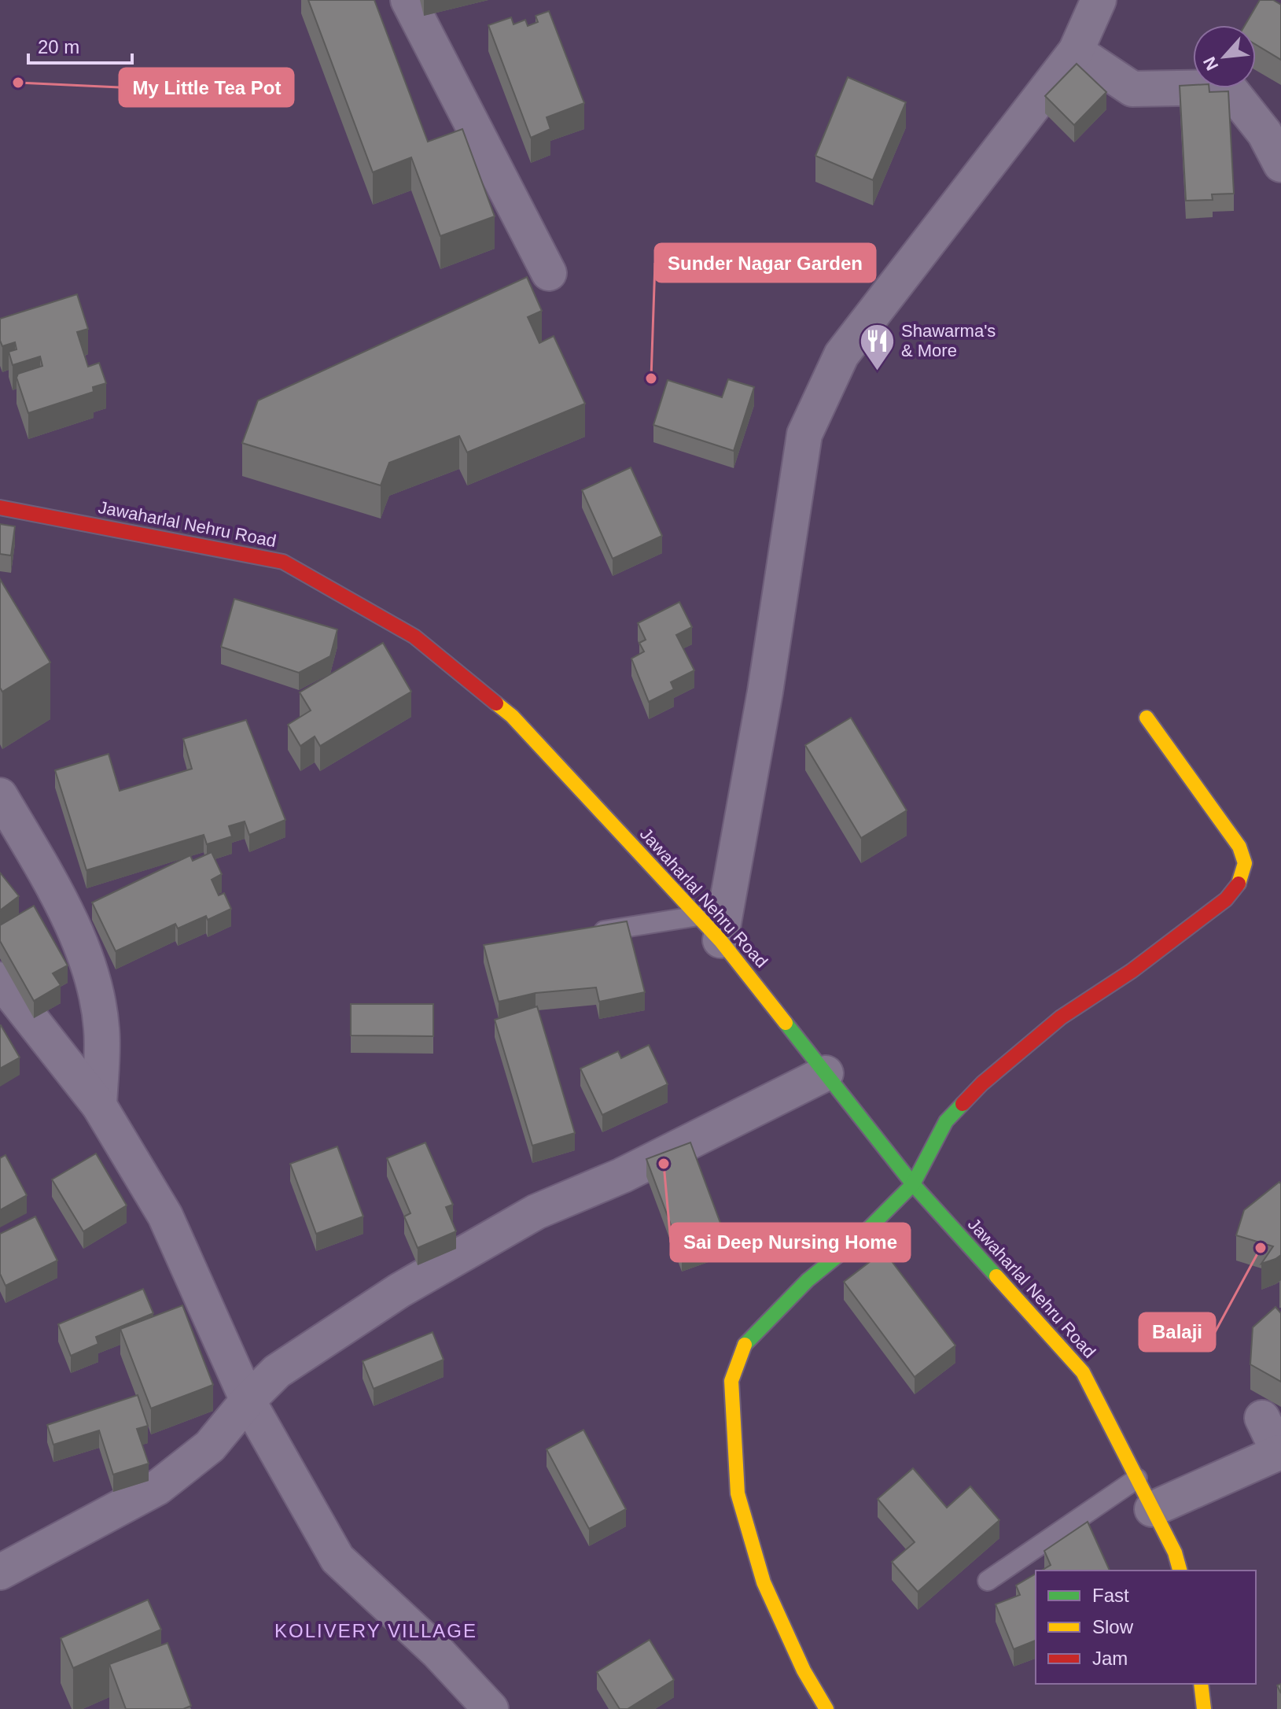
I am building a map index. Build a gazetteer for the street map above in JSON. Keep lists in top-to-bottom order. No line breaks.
{"streets":{"street":["Jawaharlal Nehru Road"]},"districts":["KOLIVERY VILLAGE"],"places":{"other":["My Little Tea Pot","Sunder Nagar Garden","Sai Deep Nursing Home","Balaji"],"restaurant":["Shawarma's & More"]},"legend":["Fast","Slow","Jam"],"scale_bar":"20 m","north":"bottom left"}
